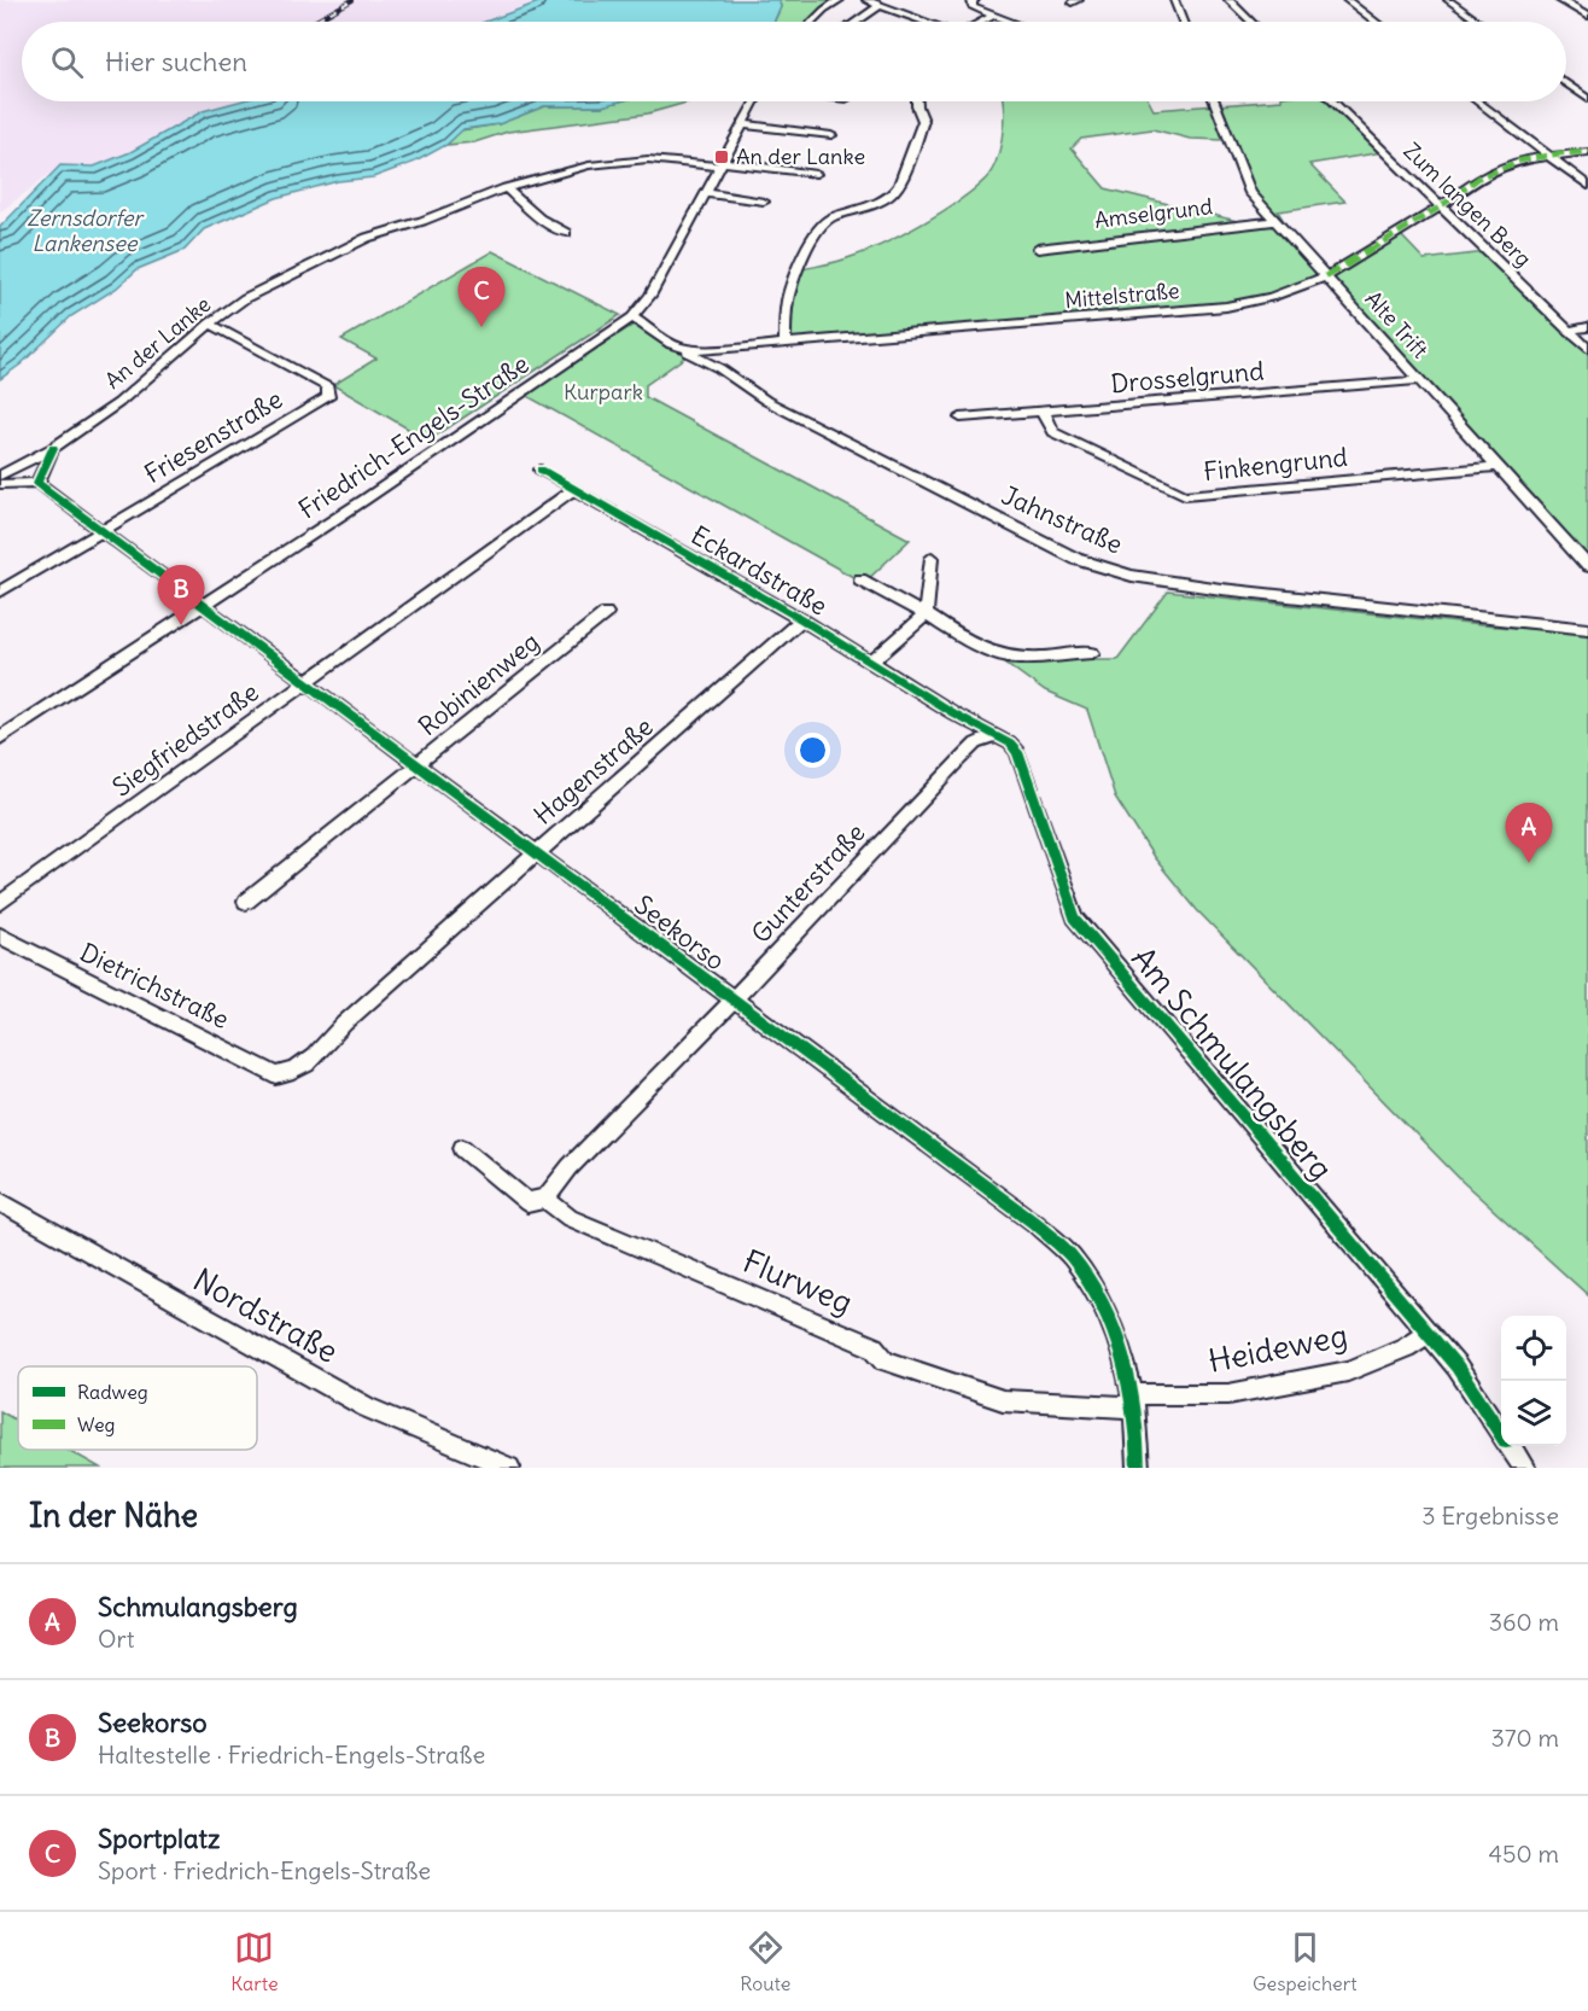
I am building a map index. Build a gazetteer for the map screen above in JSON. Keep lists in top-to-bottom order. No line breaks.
{"streets":{"street":["Zum langen Berg","Amselgrund","Mittelstraße","Alte Trift","An der Lanke","Drosselgrund","Friesenstraße","Friedrich-Engels-Straße","Finkengrund","Jahnstraße","Eckardstraße","Robinienweg","Siegfriedstraße","Hagenstraße","Gunterstraße","Seekorso","Dietrichstraße","Am Schmulangsberg","Flurweg","Nordstraße","Heideweg"]},"crossings":[["Zum langen Berg","Mittelstraße"],["Amselgrund","Alte Trift"],["Mittelstraße","Alte Trift"],["Mittelstraße","Jahnstraße"],["Alte Trift","Drosselgrund"],["Alte Trift","Finkengrund"],["An der Lanke","Friesenstraße"],["An der Lanke","Friedrich-Engels-Straße"],["Drosselgrund","Finkengrund"],["Friesenstraße","Seekorso"],["Friedrich-Engels-Straße","Seekorso"],["Eckardstraße","Siegfriedstraße"],["Eckardstraße","Hagenstraße"],["Eckardstraße","Am Schmulangsberg"],["Robinienweg","Seekorso"],["Siegfriedstraße","Seekorso"],["Hagenstraße","Seekorso"],["Hagenstraße","Dietrichstraße"],["Gunterstraße","Seekorso"],["Gunterstraße","Am Schmulangsberg"],["Gunterstraße","Flurweg"],["Seekorso","Flurweg"],["Seekorso","Heideweg"],["Am Schmulangsberg","Heideweg"],["Flurweg","Heideweg"]],"water":["Zernsdorfer Lankensee"],"parks":["Kurpark"],"places":{"transit":["An der Lanke"]},"legend":["Radweg","Weg"],"page":{"search":"Hier suchen","pins":["C","B","A"],"heading":["In der Nähe","3 Ergebnisse"],"list":[{"mark":"A","name":"Schmulangsberg","note":"Ort","value":"360 m"},{"mark":"B","name":"Seekorso","note":"Haltestelle · Friedrich-Engels-Straße","value":"370 m"},{"mark":"C","name":"Sportplatz","note":"Sport · Friedrich-Engels-Straße","value":"450 m"}],"nav":["Karte","Route","Gespeichert"]}}
